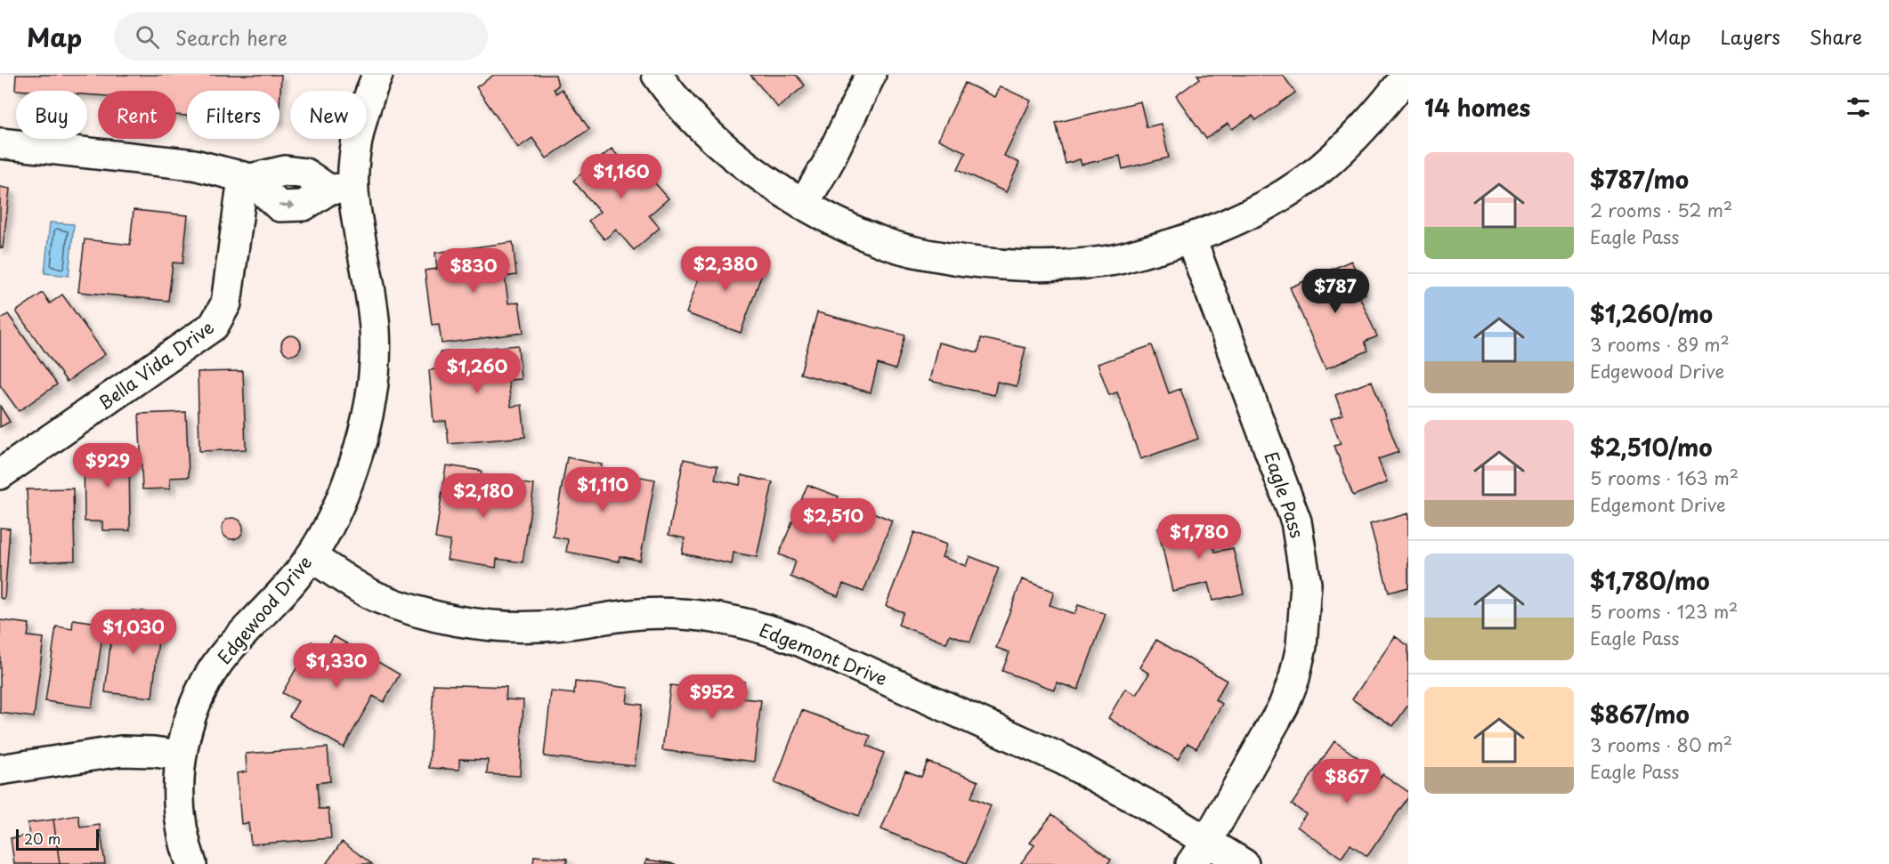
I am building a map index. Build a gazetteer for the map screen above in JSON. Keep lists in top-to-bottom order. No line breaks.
{"streets":{"street":["Bella Vida Drive","Eagle Pass","Edgewood Drive","Edgemont Drive"]},"crossings":[["Eagle Pass","Edgemont Drive"],["Edgewood Drive","Edgemont Drive"]],"scale_bar":"20 m","page":{"header":"Map","search":"Search here","nav":["Map","Layers","Share"],"heading":"14 homes","chip":["Buy","Rent","Filters","New"],"list":[{"name":"$787/mo","note":"2 rooms · 52 m² · Eagle Pass"},{"name":"$1,260/mo","note":"3 rooms · 89 m² · Edgewood Drive"},{"name":"$2,510/mo","note":"5 rooms · 163 m² · Edgemont Drive"},{"name":"$1,780/mo","note":"5 rooms · 123 m² · Eagle Pass"},{"name":"$867/mo","note":"3 rooms · 80 m² · Eagle Pass"}],"price":["$1,160","$2,380","$830","$787","$1,260","$929","$1,110","$2,180","$2,510","$1,780","$1,030","$1,330","$952","$867"],"scale":"20 m"}}
